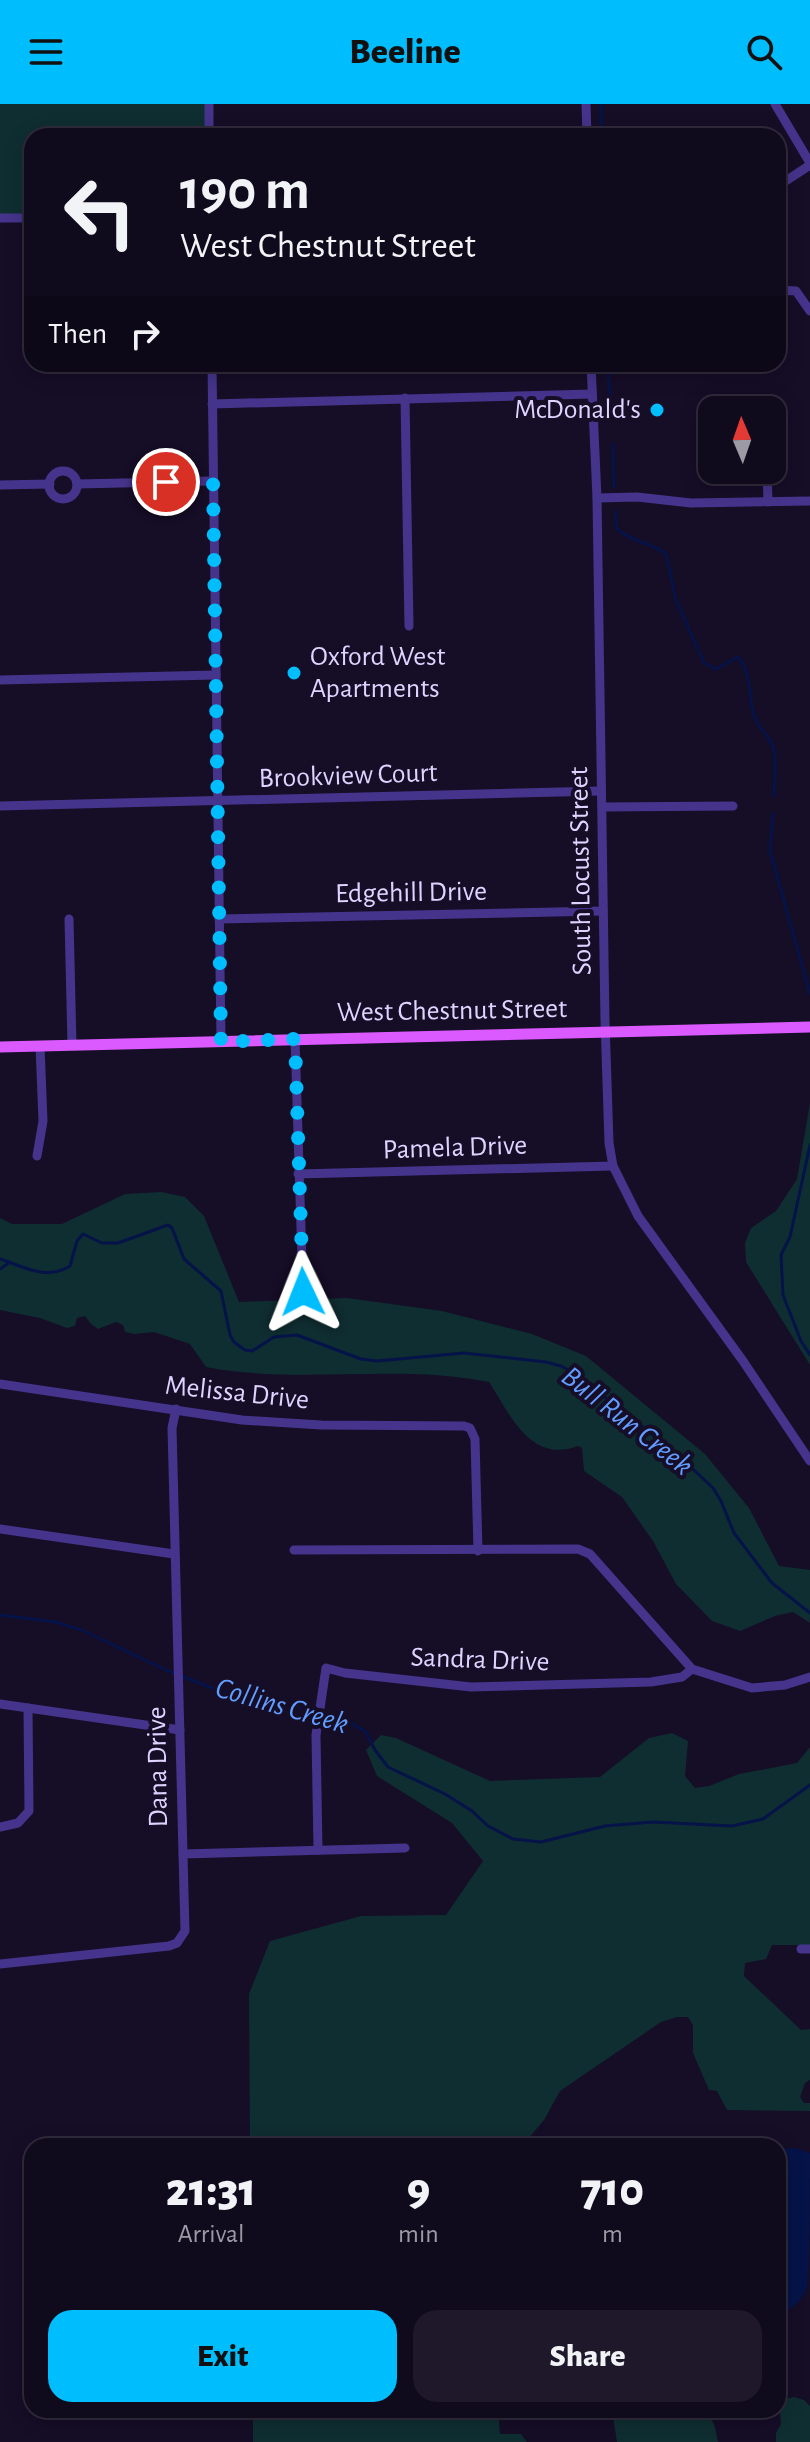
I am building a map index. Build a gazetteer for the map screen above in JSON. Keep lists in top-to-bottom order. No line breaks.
{"streets":{"main road":["West Chestnut Street"],"street":["Brookview Court","South Locust Street","Edgehill Drive","Pamela Drive","Melissa Drive","Sandra Drive","Dana Drive"]},"crossings":[["Brookview Court","South Locust Street"],["South Locust Street","Edgehill Drive"],["South Locust Street","West Chestnut Street"],["South Locust Street","Pamela Drive"],["Melissa Drive","Dana Drive"]],"water":["Bull Run Creek","Collins Creek"],"places":["McDonald's","Oxford West Apartments"],"north":"top","page":{"header":"Beeline","turn":["190 m","West Chestnut Street"],"then":"Then","eta":["21:31","Arrival","9","min","710","m"],"buttons":["Exit","Share"]}}
